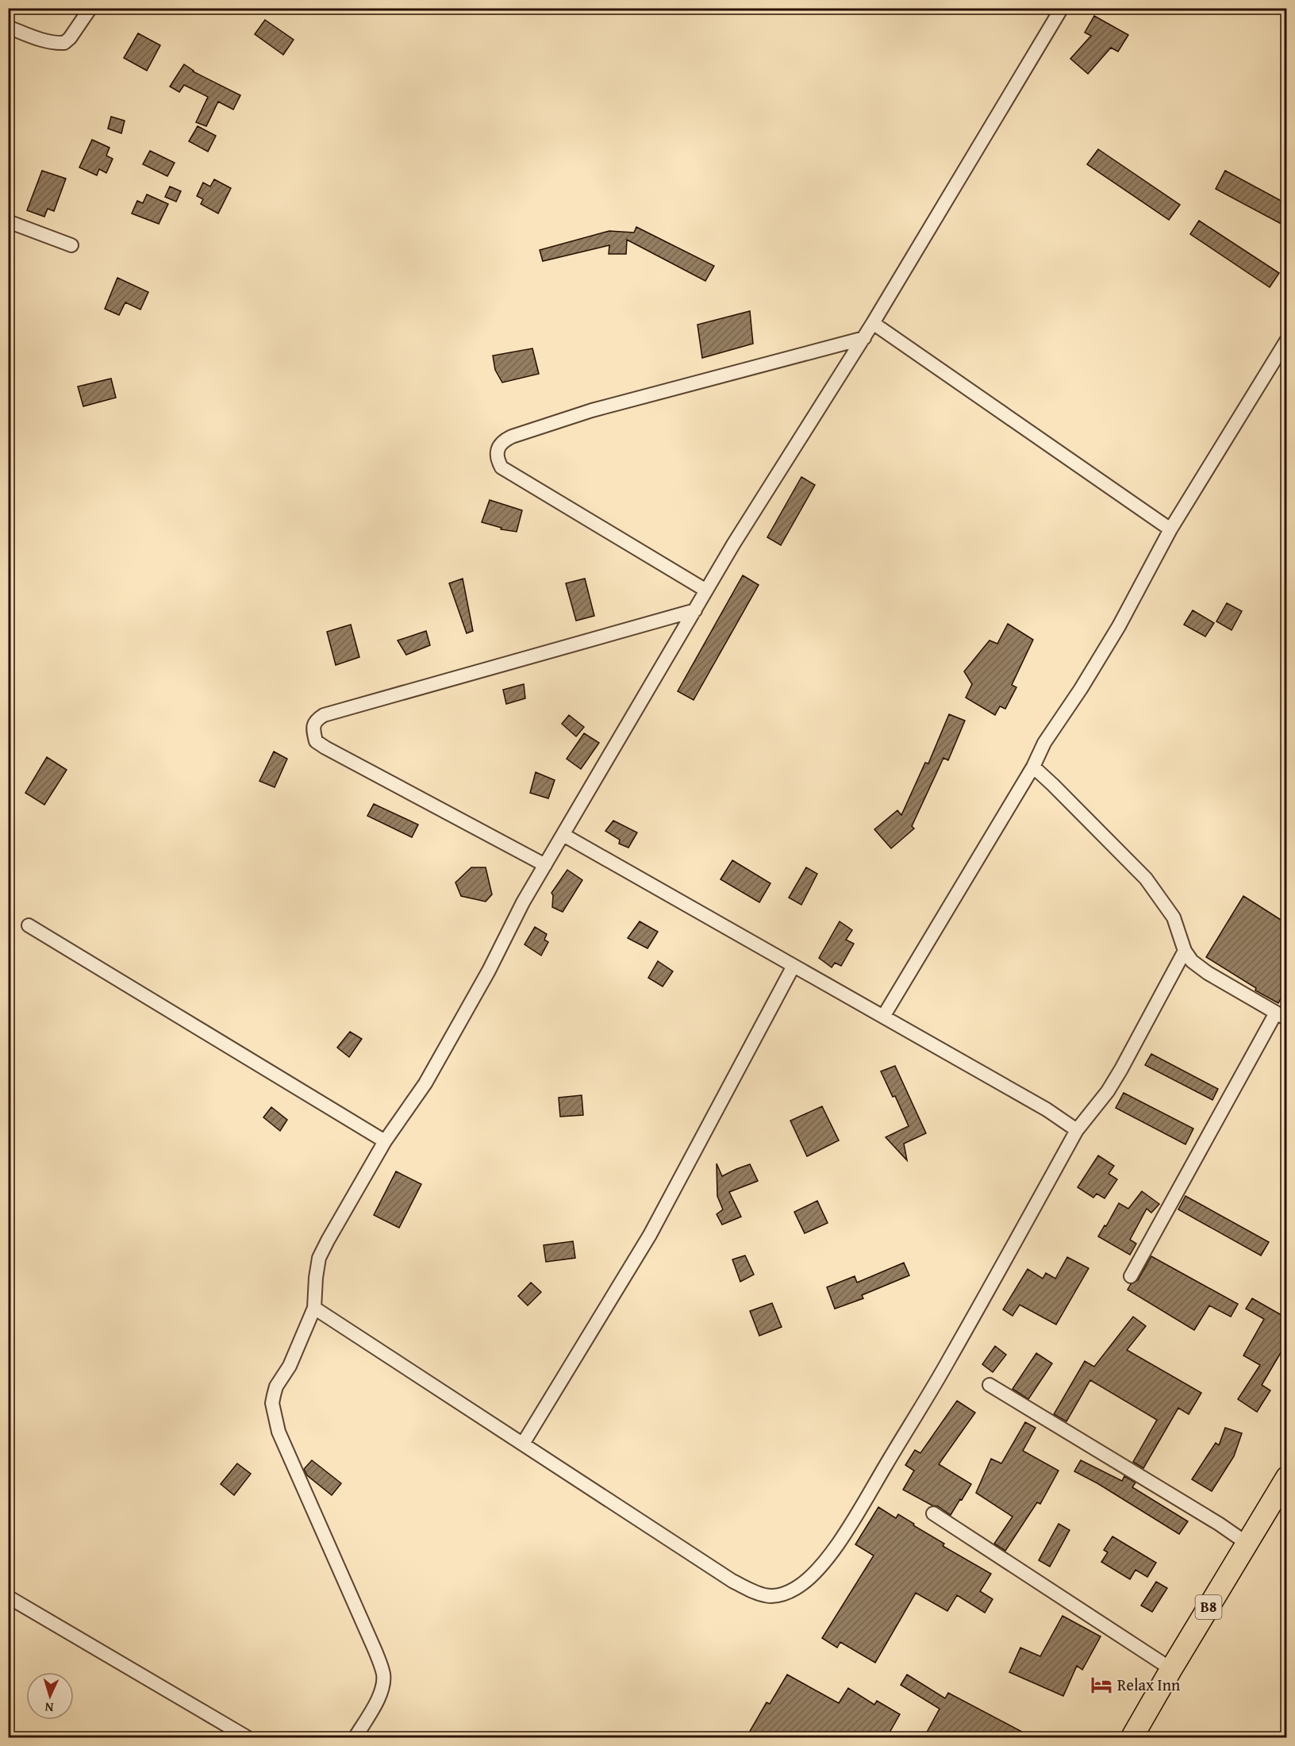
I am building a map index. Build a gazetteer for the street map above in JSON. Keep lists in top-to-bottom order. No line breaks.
{"streets":{"highway":["B8"]},"places":{"hotel":["Relax Inn"]},"north":"bottom"}
